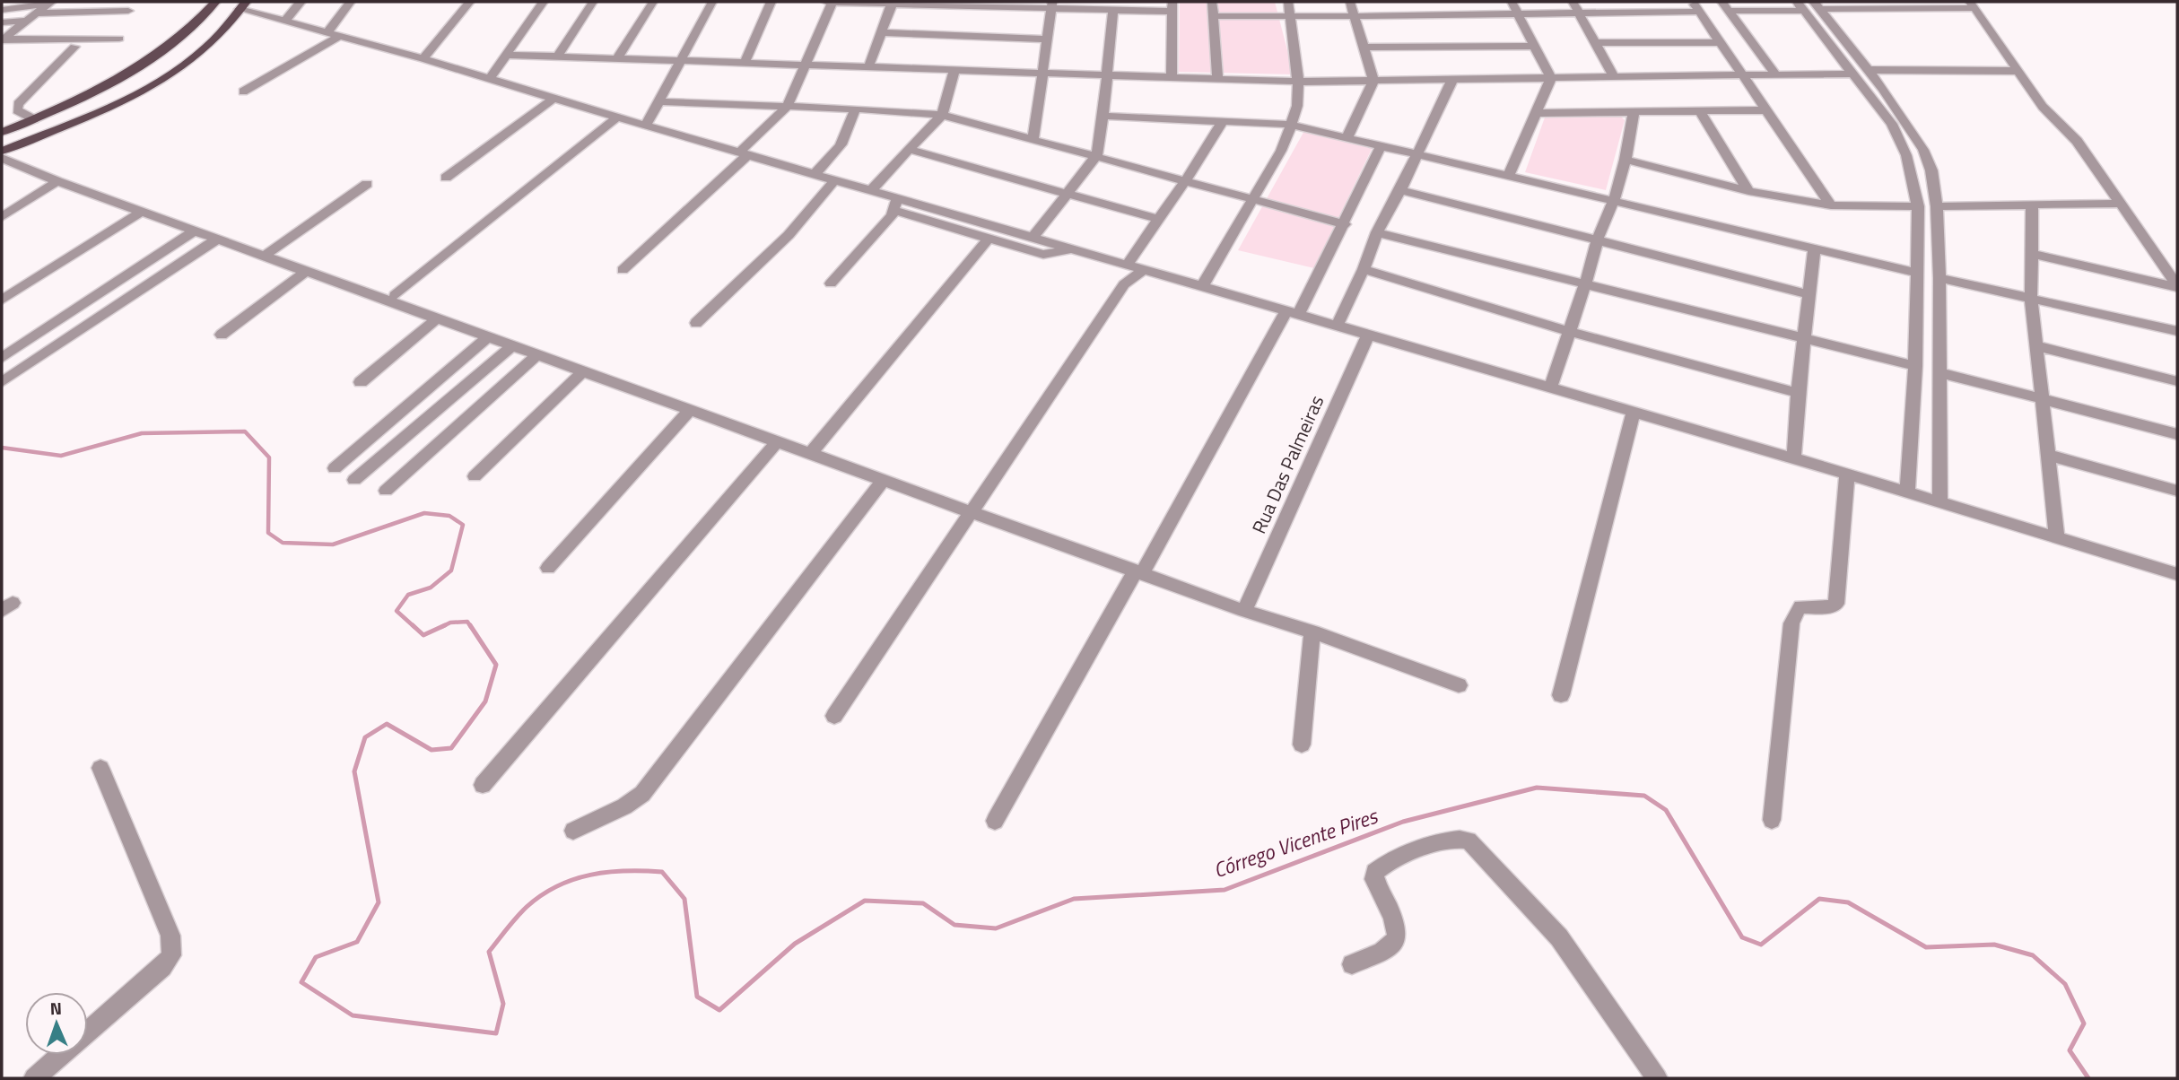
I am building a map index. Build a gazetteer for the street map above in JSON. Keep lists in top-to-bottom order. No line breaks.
{"streets":{"street":["Rua Das Palmeiras"]},"water":["Córrego Vicente Pires"],"north":"top"}
